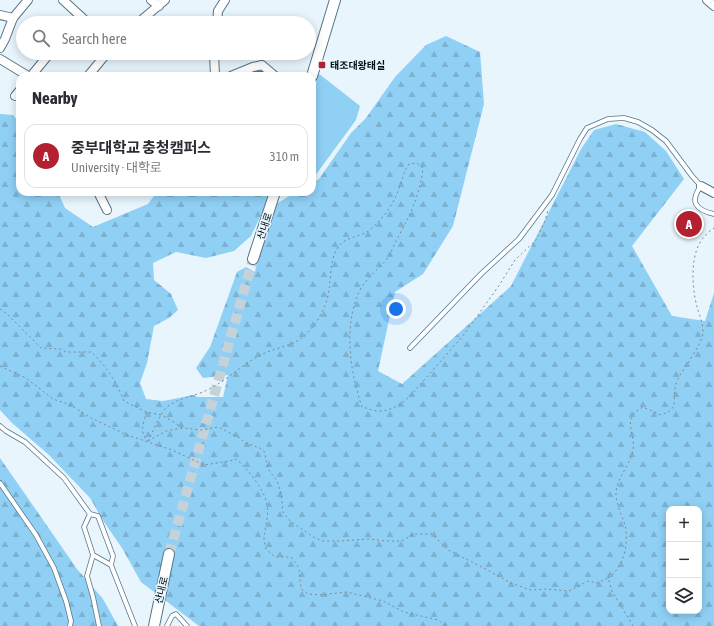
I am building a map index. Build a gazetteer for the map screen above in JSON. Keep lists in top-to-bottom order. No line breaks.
{"streets":{"street":["산내로"]},"places":{"transit":["태조대왕태실"]},"page":{"search":"Search here","heading":"Nearby","list":[{"mark":"A","name":"중부대학교 충청캠퍼스","note":"University · 대학로","value":"310 m"}],"pins":"A","map_buttons":["+","−"]}}
